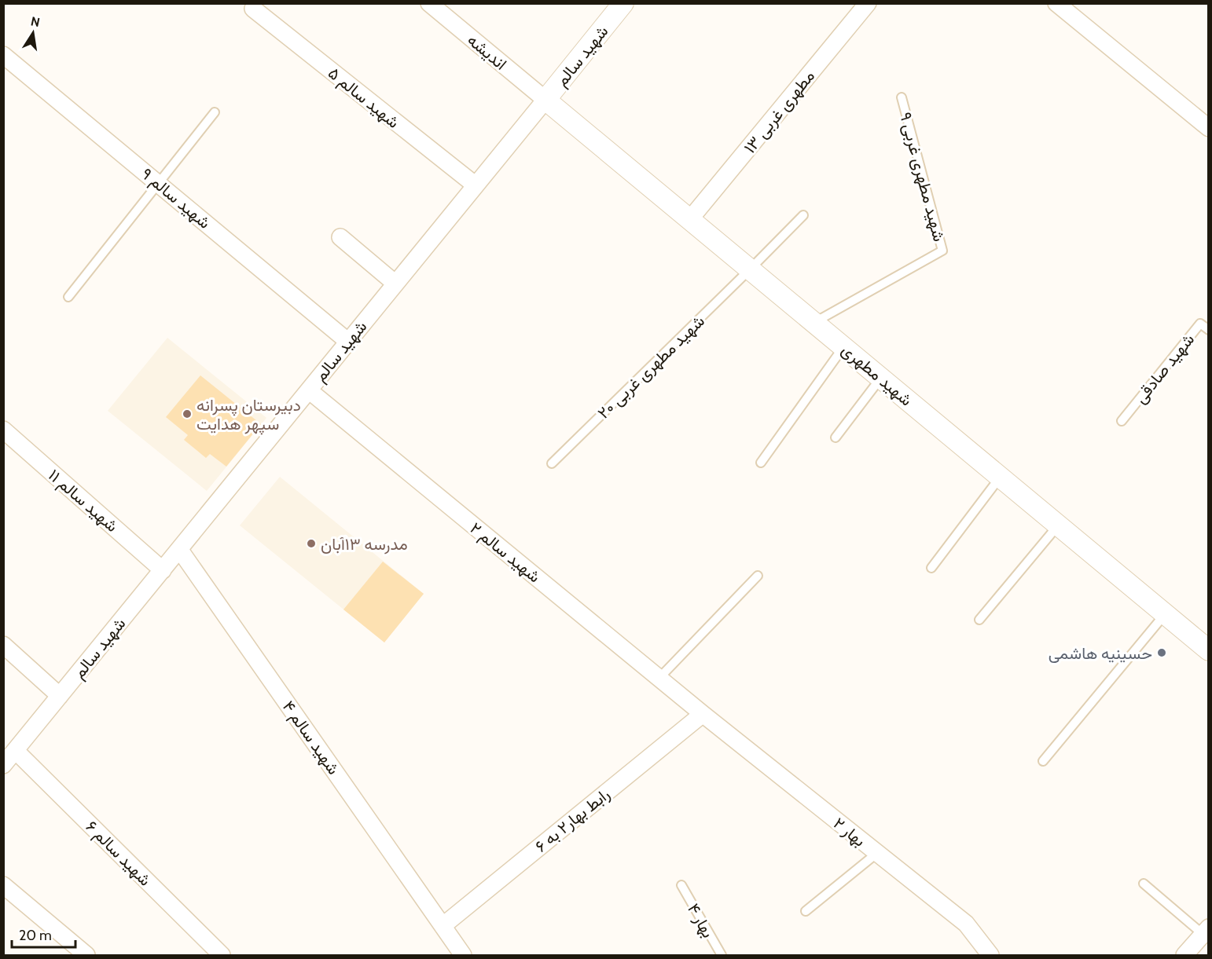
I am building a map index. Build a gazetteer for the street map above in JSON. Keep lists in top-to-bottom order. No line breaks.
{"streets":{"street":["اندیشه","شهید سالم","شهید سالم ۵","مطهری غربی ۱۳","شهید سالم ۹","شهید مطهری","شهید سالم ۱۱","شهید سالم ۲","شهید سالم ۴","رابط بهار۲ به ۶","بهار ۲","شهید سالم ۶"],"lane":["شهید مطهری غربی ۹","شهید مطهری غربی ۲۰","شهید صادقی","بهار ۴"]},"crossings":[["اندیشه","شهید سالم"],["اندیشه","شهید مطهری"],["شهید سالم","شهید سالم ۵"],["شهید سالم","شهید سالم ۹"],["شهید سالم","شهید مطهری"],["شهید سالم","شهید سالم ۱۱"],["شهید سالم","شهید سالم ۲"],["شهید سالم","شهید سالم ۴"],["شهید سالم","شهید سالم ۶"],["مطهری غربی ۱۳","شهید مطهری"],["شهید مطهری غربی ۹","شهید مطهری"],["شهید مطهری غربی ۲۰","شهید مطهری"],["شهید سالم ۲","رابط بهار۲ به ۶"],["شهید سالم ۲","بهار ۲"],["شهید سالم ۴","رابط بهار۲ به ۶"],["رابط بهار۲ به ۶","بهار ۲"]],"places":["دبیرستان پسرانه سپهر هدایت","مدرسه ۱۳آبان","حسینیه هاشمی"],"scale_bar":"20 m","north":"top"}
